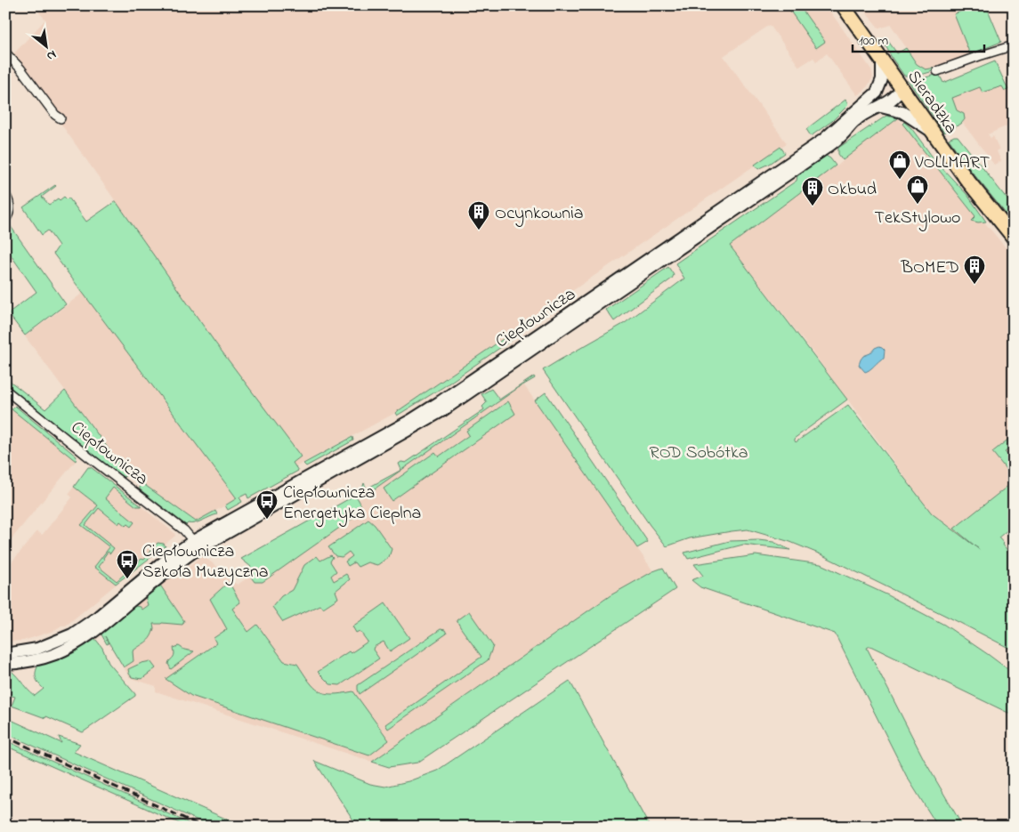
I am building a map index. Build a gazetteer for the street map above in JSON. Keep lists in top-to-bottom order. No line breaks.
{"streets":{"main road":["Sieradzka","Ciepłownicza"]},"crossings":[["Sieradzka","Ciepłownicza"]],"parks":["ROD Sobótka"],"places":{"shop":["VOLLMART","TekStylowo"],"building":["Okbud","Ocynkownia","BOMED"],"bus stop":["Ciepłownicza Energetyka Cieplna","Ciepłownicza Szkoła Muzyczna"]},"scale_bar":"100 m","north":"bottom right"}
